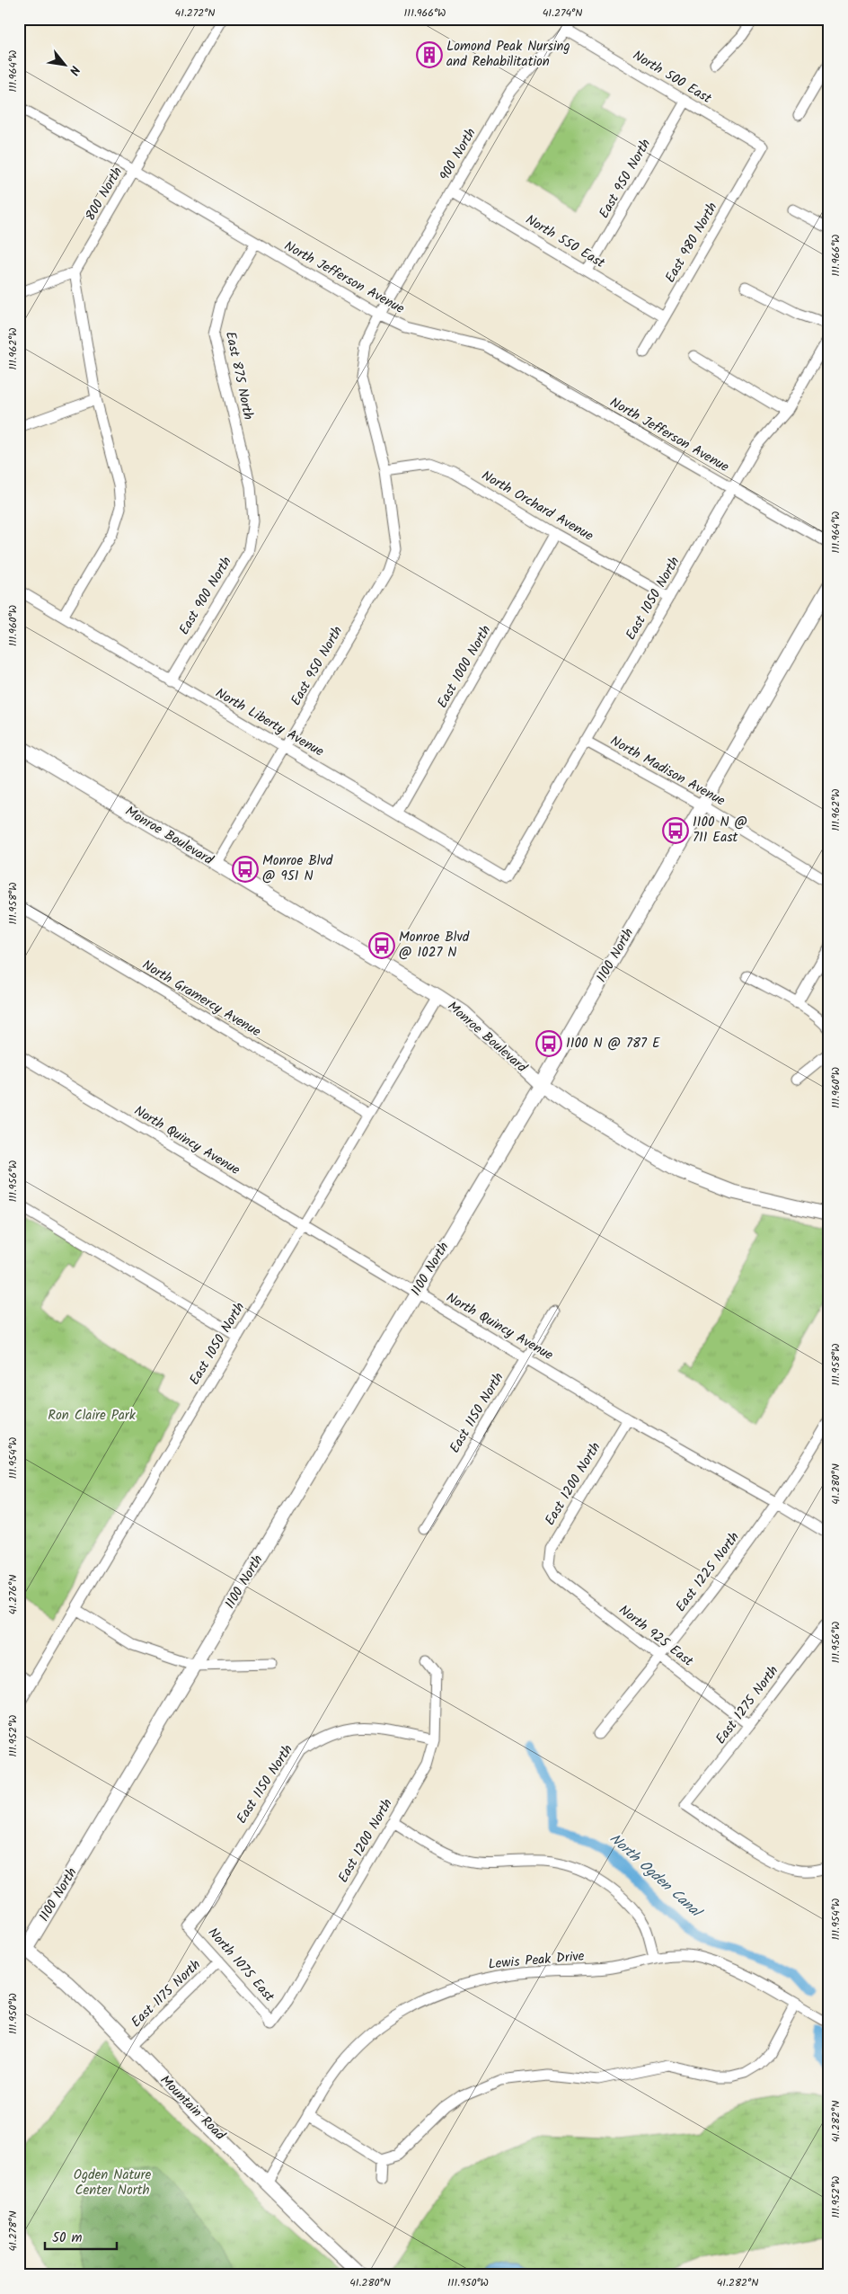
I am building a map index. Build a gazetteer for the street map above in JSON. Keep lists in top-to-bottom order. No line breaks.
{"streets":{"street":["North 500 East","900 North","East 950 North","800 North","North 550 East","East 980 North","North Jefferson Avenue","East 875 North","North Orchard Avenue","East 900 North","East 1050 North","East 1000 North","North Liberty Avenue","North Madison Avenue","Monroe Boulevard","1100 North","North Gramercy Avenue","North Quincy Avenue","East 1150 North","East 1200 North","East 1225 North","North 925 East","East 1275 North","Lewis Peak Drive","North 1075 East","East 1175 North","Mountain Road"]},"crossings":[["North 500 East","900 North"],["North 500 East","East 950 North"],["North 500 East","East 980 North"],["900 North","East 950 North"],["900 North","North 550 East"],["900 North","North Jefferson Avenue"],["900 North","North Orchard Avenue"],["East 950 North","North 550 East"],["East 950 North","North Liberty Avenue"],["East 950 North","Monroe Boulevard"],["800 North","North Jefferson Avenue"],["North 550 East","East 980 North"],["North Jefferson Avenue","East 875 North"],["North Jefferson Avenue","East 1050 North"],["East 875 North","East 900 North"],["North Orchard Avenue","East 1050 North"],["North Orchard Avenue","East 1000 North"],["East 900 North","North Liberty Avenue"],["East 1050 North","North Liberty Avenue"],["East 1050 North","North Madison Avenue"],["East 1050 North","Monroe Boulevard"],["East 1050 North","North Gramercy Avenue"],["East 1050 North","North Quincy Avenue"],["East 1000 North","North Liberty Avenue"],["North Madison Avenue","1100 North"],["Monroe Boulevard","1100 North"],["1100 North","North Quincy Avenue"],["1100 North","Mountain Road"],["North Quincy Avenue","East 1150 North"],["North Quincy Avenue","East 1200 North"],["North Quincy Avenue","East 1225 North"],["East 1150 North","East 1200 North"],["East 1150 North","North 1075 East"],["East 1200 North","North 925 East"],["East 1200 North","North 1075 East"],["East 1225 North","North 925 East"],["North 925 East","East 1275 North"],["Lewis Peak Drive","Mountain Road"],["North 1075 East","East 1175 North"],["East 1175 North","Mountain Road"]],"water":["North Ogden Canal"],"parks":["Ron Claire Park","Ogden Nature Center North"],"places":{"building":["Lomond Peak Nursing and Rehabilitation"],"bus stop":["1100 N @ 711 East","Monroe Blvd @ 951 N","Monroe Blvd @ 1027 N","1100 N @ 787 E"]},"scale_bar":"50 m","north":"bottom right","coordinates":["41.272°N","111.966°W","41.274°N","111.964°W","111.962°W","111.960°W","111.958°W","111.956°W","111.954°W","41.280°N","41.276°N","111.952°W","111.950°W","41.282°N","41.278°N"]}
